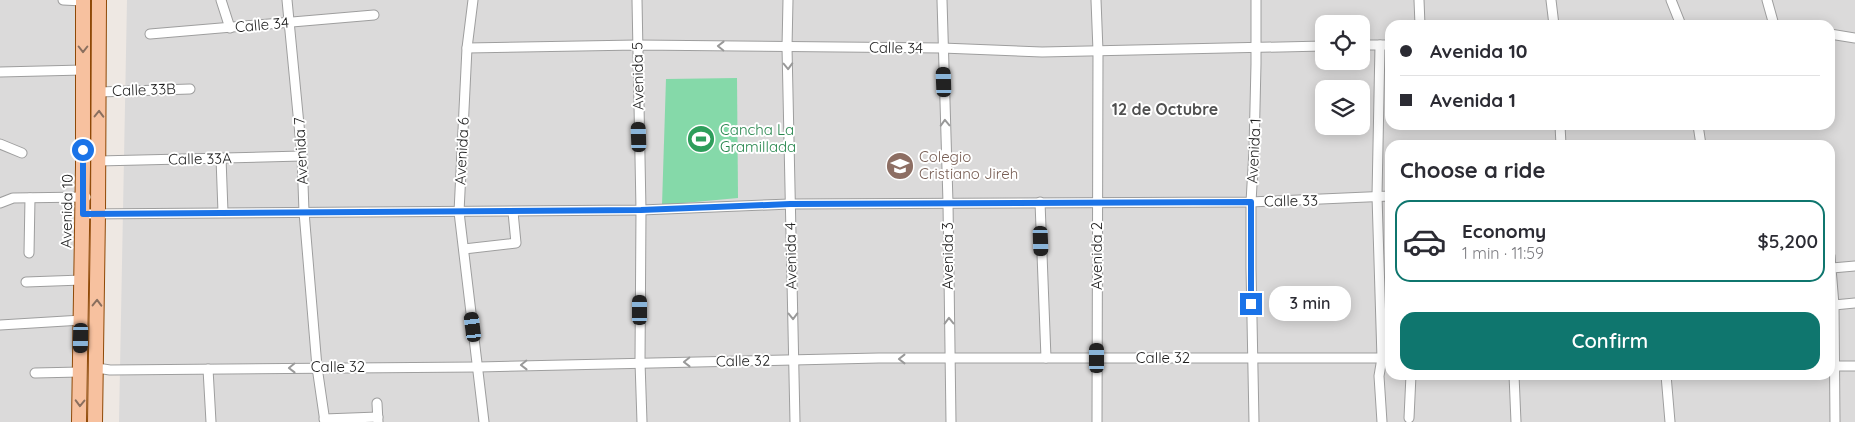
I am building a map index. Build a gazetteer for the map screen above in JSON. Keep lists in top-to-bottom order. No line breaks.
{"streets":{"main road":["Avenida 10"],"street":["Calle 34","Avenida 5","Calle 33B","Avenida 7","Avenida 6","Avenida 1","Calle 33A","Calle 33","Avenida 4","Avenida 3","Avenida 2","Calle 32"]},"crossings":[["Calle 34","Avenida 5"],["Calle 34","Avenida 7"],["Calle 34","Avenida 6"],["Calle 34","Avenida 1"],["Calle 34","Avenida 4"],["Calle 34","Avenida 3"],["Calle 34","Avenida 2"],["Avenida 5","Calle 33"],["Avenida 5","Calle 32"],["Calle 33B","Avenida 10"],["Avenida 7","Calle 33A"],["Avenida 7","Calle 33"],["Avenida 7","Calle 32"],["Avenida 6","Calle 33"],["Avenida 6","Calle 32"],["Avenida 1","Calle 33"],["Avenida 1","Calle 32"],["Calle 33A","Avenida 10"],["Calle 33","Avenida 10"],["Calle 33","Avenida 4"],["Calle 33","Avenida 3"],["Calle 33","Avenida 2"],["Avenida 10","Calle 32"],["Avenida 4","Calle 32"],["Avenida 3","Calle 32"],["Avenida 2","Calle 32"]],"one_way":["Avenida 4","Avenida 3","Calle 32"],"districts":["12 de Octubre"],"places":{"sports":["Cancha La Gramillada"],"school or university":["Colegio Cristiano Jireh"]},"page":{"banner":["Avenida 10","Avenida 1"],"heading":"Choose a ride","list":[{"name":"Economy","note":"1 min · 11:59","value":"$5,200"}],"bubble":"3 min","buttons":"Confirm"}}
